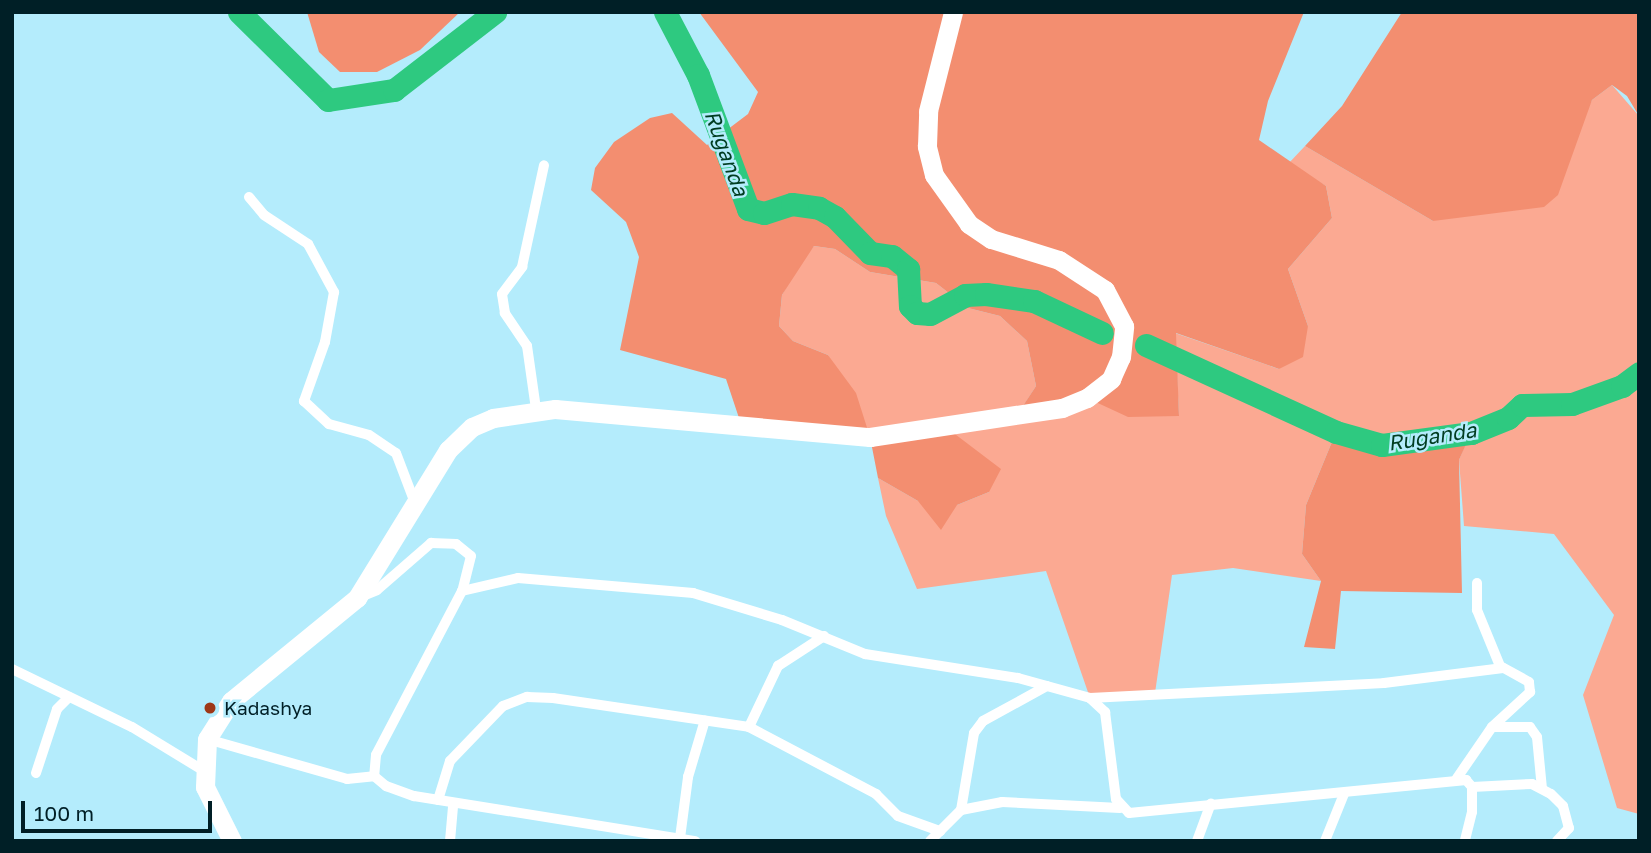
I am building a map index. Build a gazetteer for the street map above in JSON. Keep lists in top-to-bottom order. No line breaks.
{"water":["Ruganda"],"places":["Kadashya"],"scale_bar":"100 m"}
